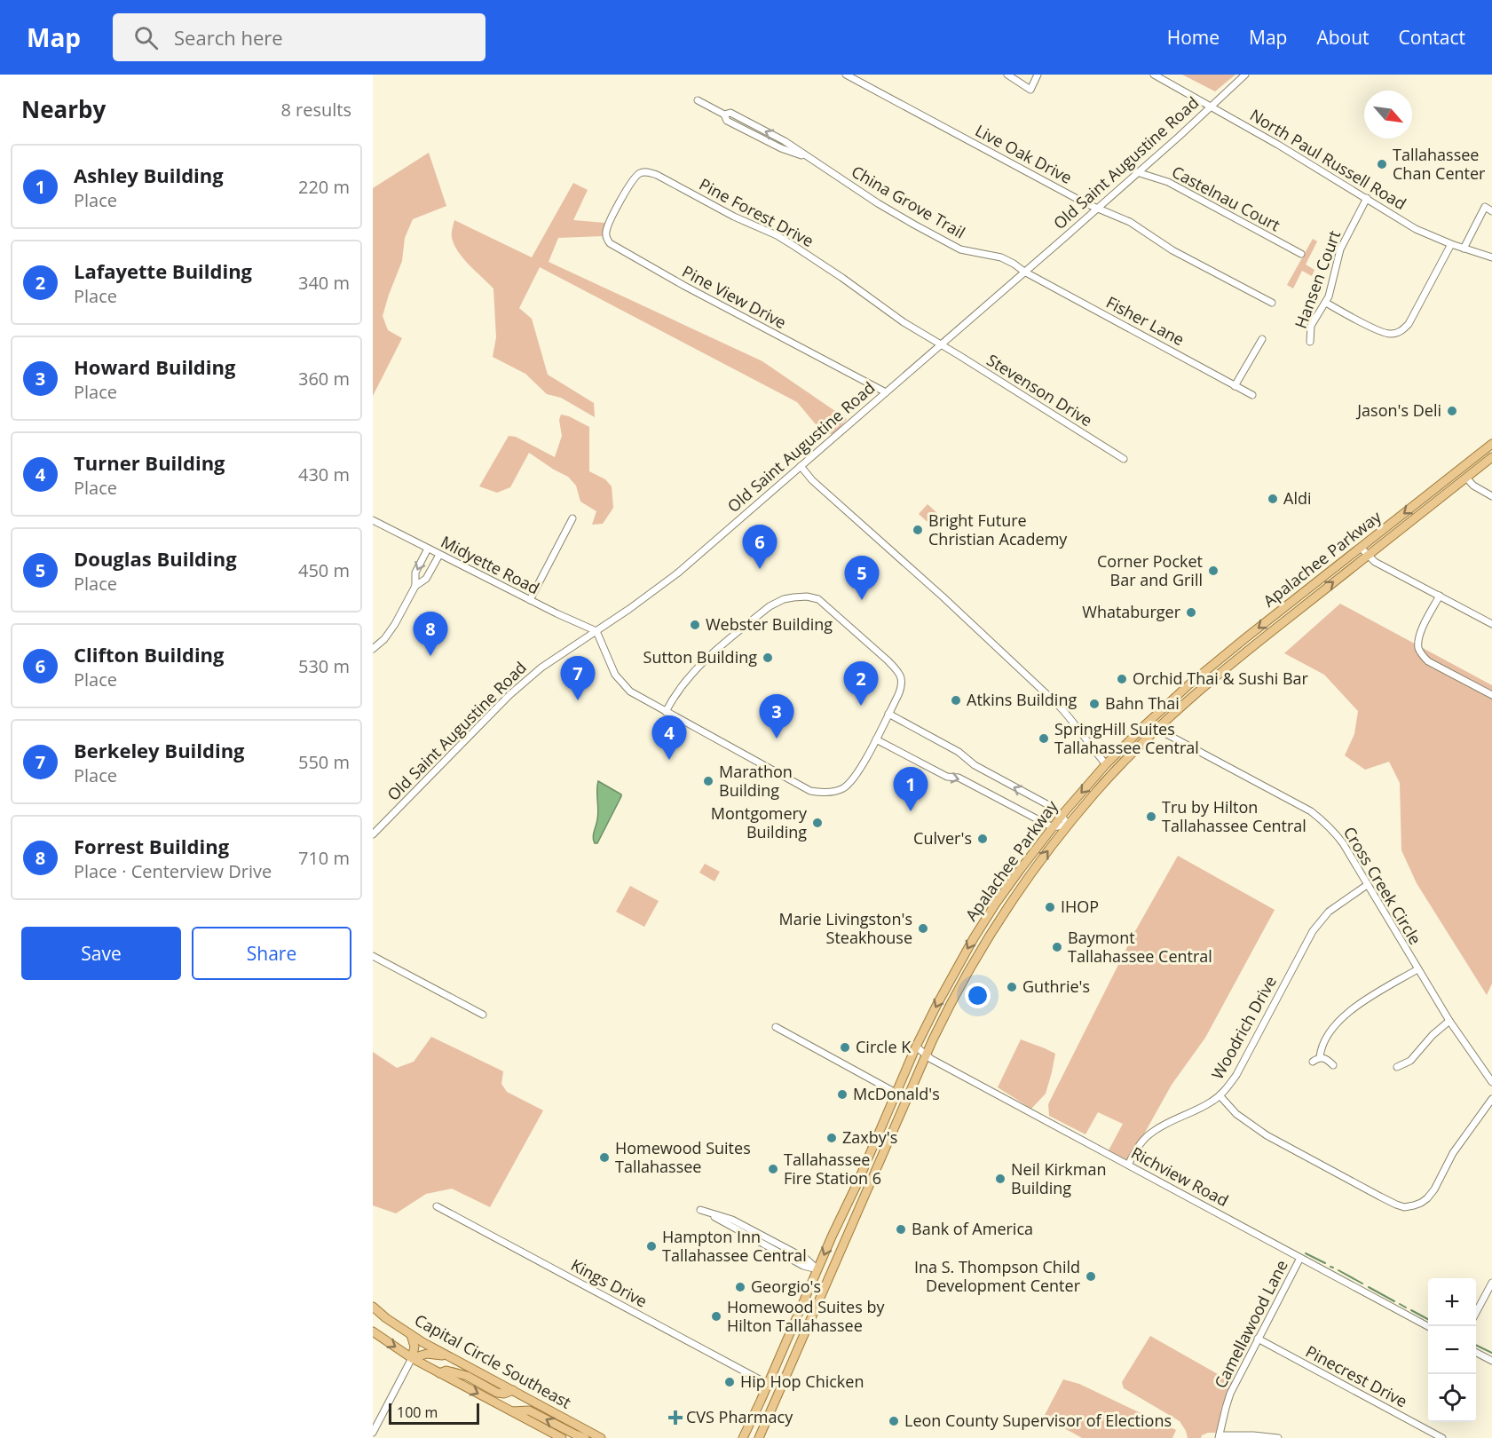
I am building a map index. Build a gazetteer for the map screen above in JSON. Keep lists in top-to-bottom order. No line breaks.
{"streets":{"main road":["Apalachee Parkway","Capital Circle Southeast"],"street":["Live Oak Drive","North Paul Russell Road","Old Saint Augustine Road","Castelnau Court","China Grove Trail","Pine Forest Drive","Hansen Court","Pine View Drive","Fisher Lane","Stevenson Drive","Midyette Road","Cross Creek Circle","Woodrich Drive","Richview Road","Kings Drive","Camellawood Lane","Pinecrest Drive"]},"crossings":[["Live Oak Drive","Old Saint Augustine Road"],["North Paul Russell Road","Old Saint Augustine Road"],["North Paul Russell Road","Hansen Court"],["Old Saint Augustine Road","Castelnau Court"],["Old Saint Augustine Road","China Grove Trail"],["Old Saint Augustine Road","Pine Forest Drive"],["Old Saint Augustine Road","Pine View Drive"],["Old Saint Augustine Road","Fisher Lane"],["Old Saint Augustine Road","Stevenson Drive"],["Old Saint Augustine Road","Midyette Road"],["China Grove Trail","Fisher Lane"],["Pine Forest Drive","Pine View Drive"],["Pine Forest Drive","Stevenson Drive"],["Apalachee Parkway","Cross Creek Circle"],["Apalachee Parkway","Richview Road"],["Apalachee Parkway","Kings Drive"],["Cross Creek Circle","Woodrich Drive"],["Woodrich Drive","Richview Road"],["Richview Road","Camellawood Lane"],["Camellawood Lane","Pinecrest Drive"]],"places":{"other":["Tallahassee Chan Center","Jason's Deli","Aldi","Bright Future Christian Academy","Corner Pocket Bar and Grill","Whataburger","Webster Building","Sutton Building","Orchid Thai & Sushi Bar","Atkins Building","Bahn Thai","SpringHill Suites Tallahassee Central","Marathon Building","Tru by Hilton Tallahassee Central","Montgomery Building","Culver's","IHOP","Marie Livingston's Steakhouse","Baymont Tallahassee Central","Guthrie's","Circle K","McDonald's","Zaxby's","Homewood Suites Tallahassee","Tallahassee Fire Station 6","Neil Kirkman Building","Bank of America","Hampton Inn Tallahassee Central","Ina S. Thompson Child Development Center","Georgio's","Homewood Suites by Hilton Tallahassee","Hip Hop Chicken","Leon County Supervisor of Elections"],"health":["CVS Pharmacy"]},"scale_bar":"100 m","north":"bottom right","page":{"header":"Map","search":"Search here","nav":["Home","Map","About","Contact"],"heading":["Nearby","8 results"],"list":[{"mark":"1","name":"Ashley Building","note":"Place","value":"220 m"},{"mark":"2","name":"Lafayette Building","note":"Place","value":"340 m"},{"mark":"3","name":"Howard Building","note":"Place","value":"360 m"},{"mark":"4","name":"Turner Building","note":"Place","value":"430 m"},{"mark":"5","name":"Douglas Building","note":"Place","value":"450 m"},{"mark":"6","name":"Clifton Building","note":"Place","value":"530 m"},{"mark":"7","name":"Berkeley Building","note":"Place","value":"550 m"},{"mark":"8","name":"Forrest Building","note":"Place · Centerview Drive","value":"710 m"}],"pins":["6","5","8","7","2","3","4","1"],"buttons":["Save","Share"],"map_buttons":["+","−"],"scale":"100 m"}}
